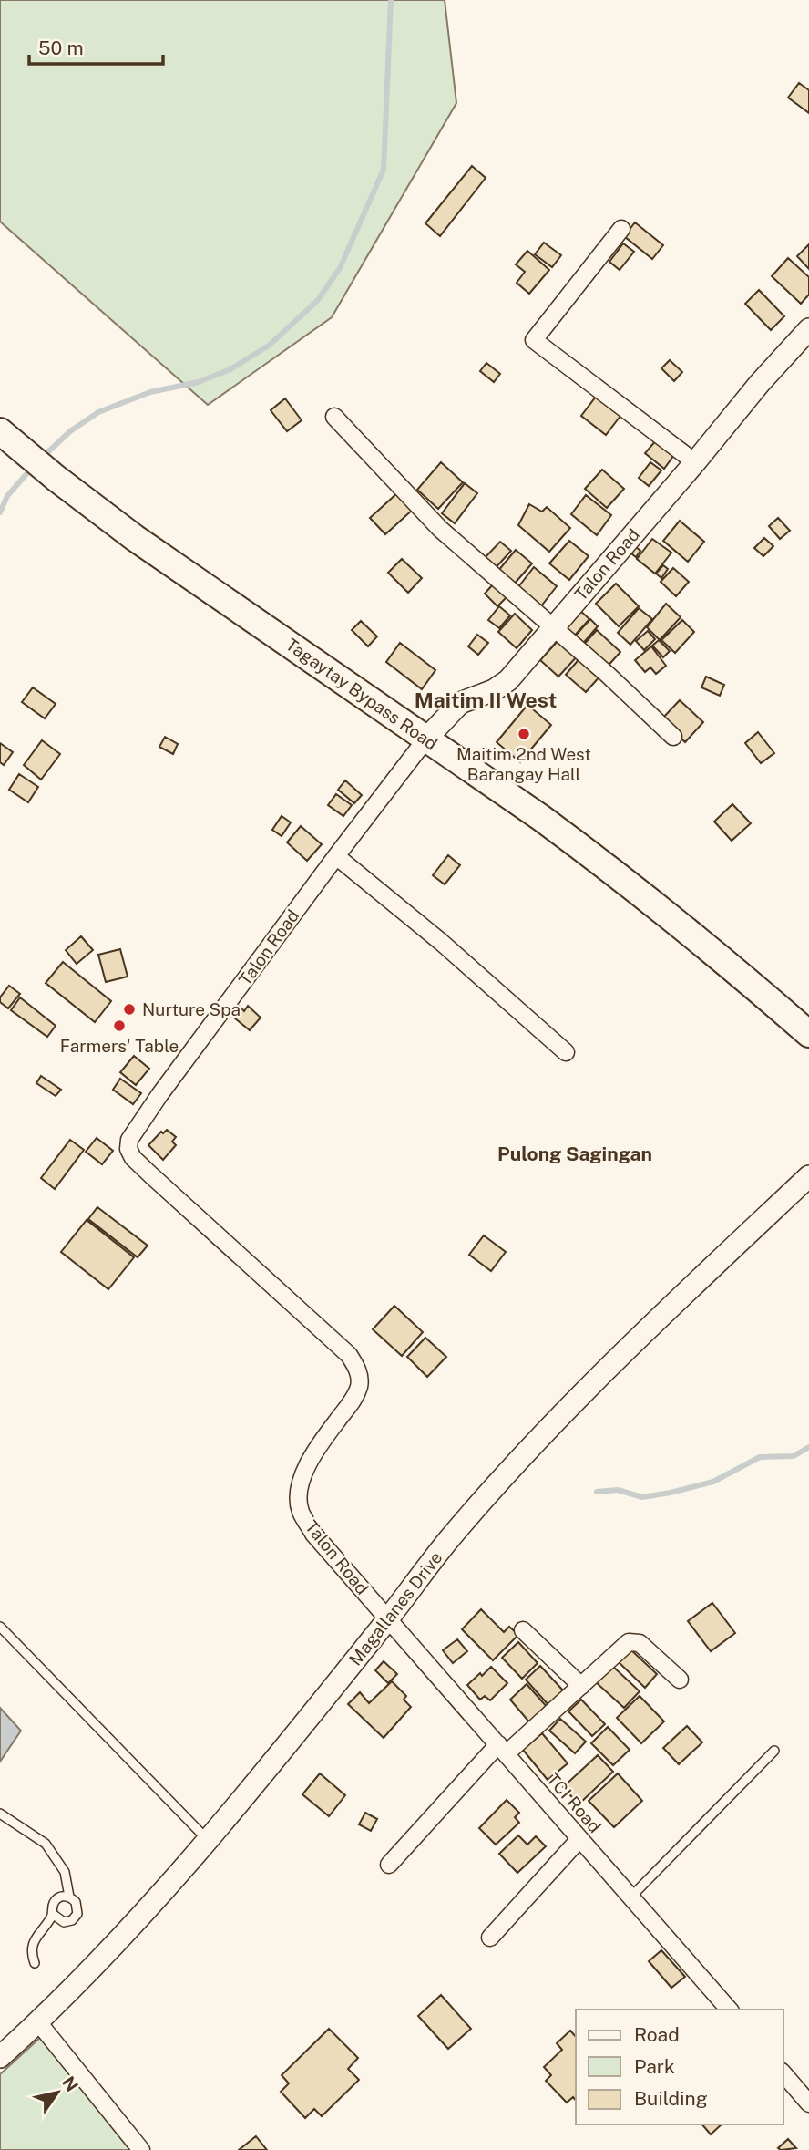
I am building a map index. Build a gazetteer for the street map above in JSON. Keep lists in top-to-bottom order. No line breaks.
{"streets":{"main road":["Tagaytay Bypass Road"],"street":["Talon Road","Magallanes Drive","TCI Road"]},"crossings":[["Talon Road","Tagaytay Bypass Road"],["Talon Road","Magallanes Drive"],["Talon Road","TCI Road"],["Magallanes Drive","TCI Road"]],"districts":["Maitim II West","Pulong Sagingan"],"places":["Maitim 2nd West Barangay Hall","Nurture Spa","Farmers' Table"],"legend":["Road","Park","Building"],"scale_bar":"50 m","north":"top right"}
